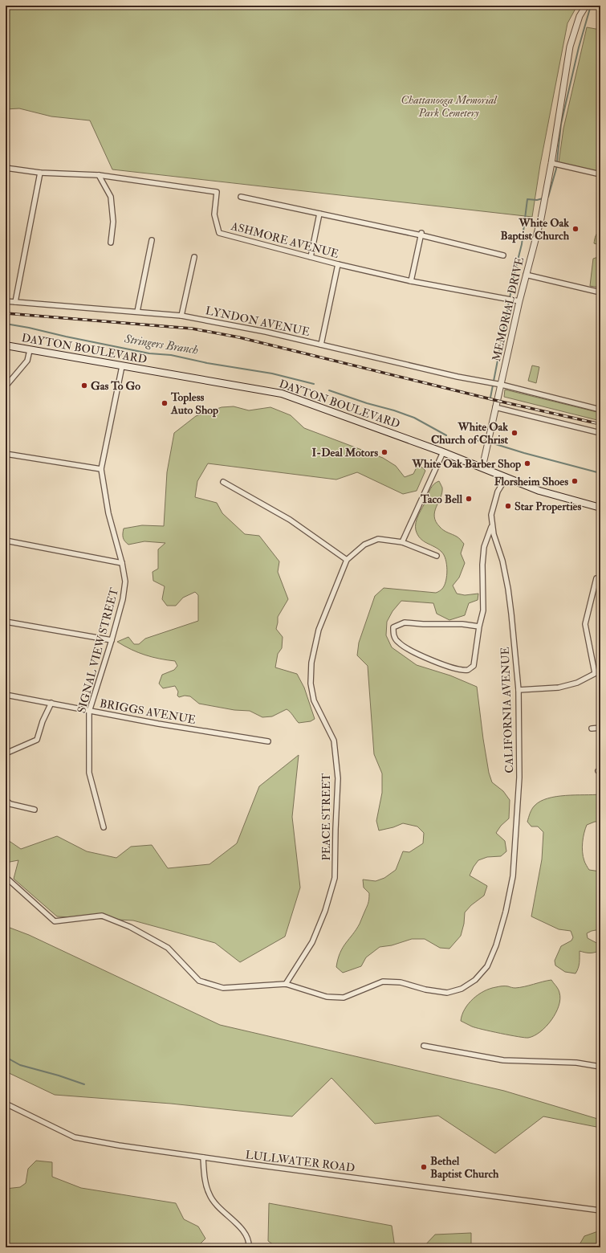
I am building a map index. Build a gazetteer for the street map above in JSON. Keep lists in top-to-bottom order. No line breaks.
{"streets":{"main road":["DAYTON BOULEVARD"],"street":["ASHMORE AVENUE","MEMORIAL DRIVE","LYNDON AVENUE","SIGNAL VIEW STREET","CALIFORNIA AVENUE","BRIGGS AVENUE","PEACE STREET","LULLWATER ROAD"]},"crossings":[["ASHMORE AVENUE","MEMORIAL DRIVE"],["MEMORIAL DRIVE","LYNDON AVENUE"],["MEMORIAL DRIVE","DAYTON BOULEVARD"],["DAYTON BOULEVARD","SIGNAL VIEW STREET"],["DAYTON BOULEVARD","CALIFORNIA AVENUE"],["SIGNAL VIEW STREET","BRIGGS AVENUE"],["CALIFORNIA AVENUE","PEACE STREET"]],"water":["Stringers Branch"],"parks":["Chattanooga Memorial Park Cemetery"],"places":["White Oak Baptist Church","Gas To Go","Topless Auto Shop","White Oak Church of Christ","I-Deal Motors","White Oak Barber Shop","Florsheim Shoes","Taco Bell","Star Properties","Bethel Baptist Church"]}
